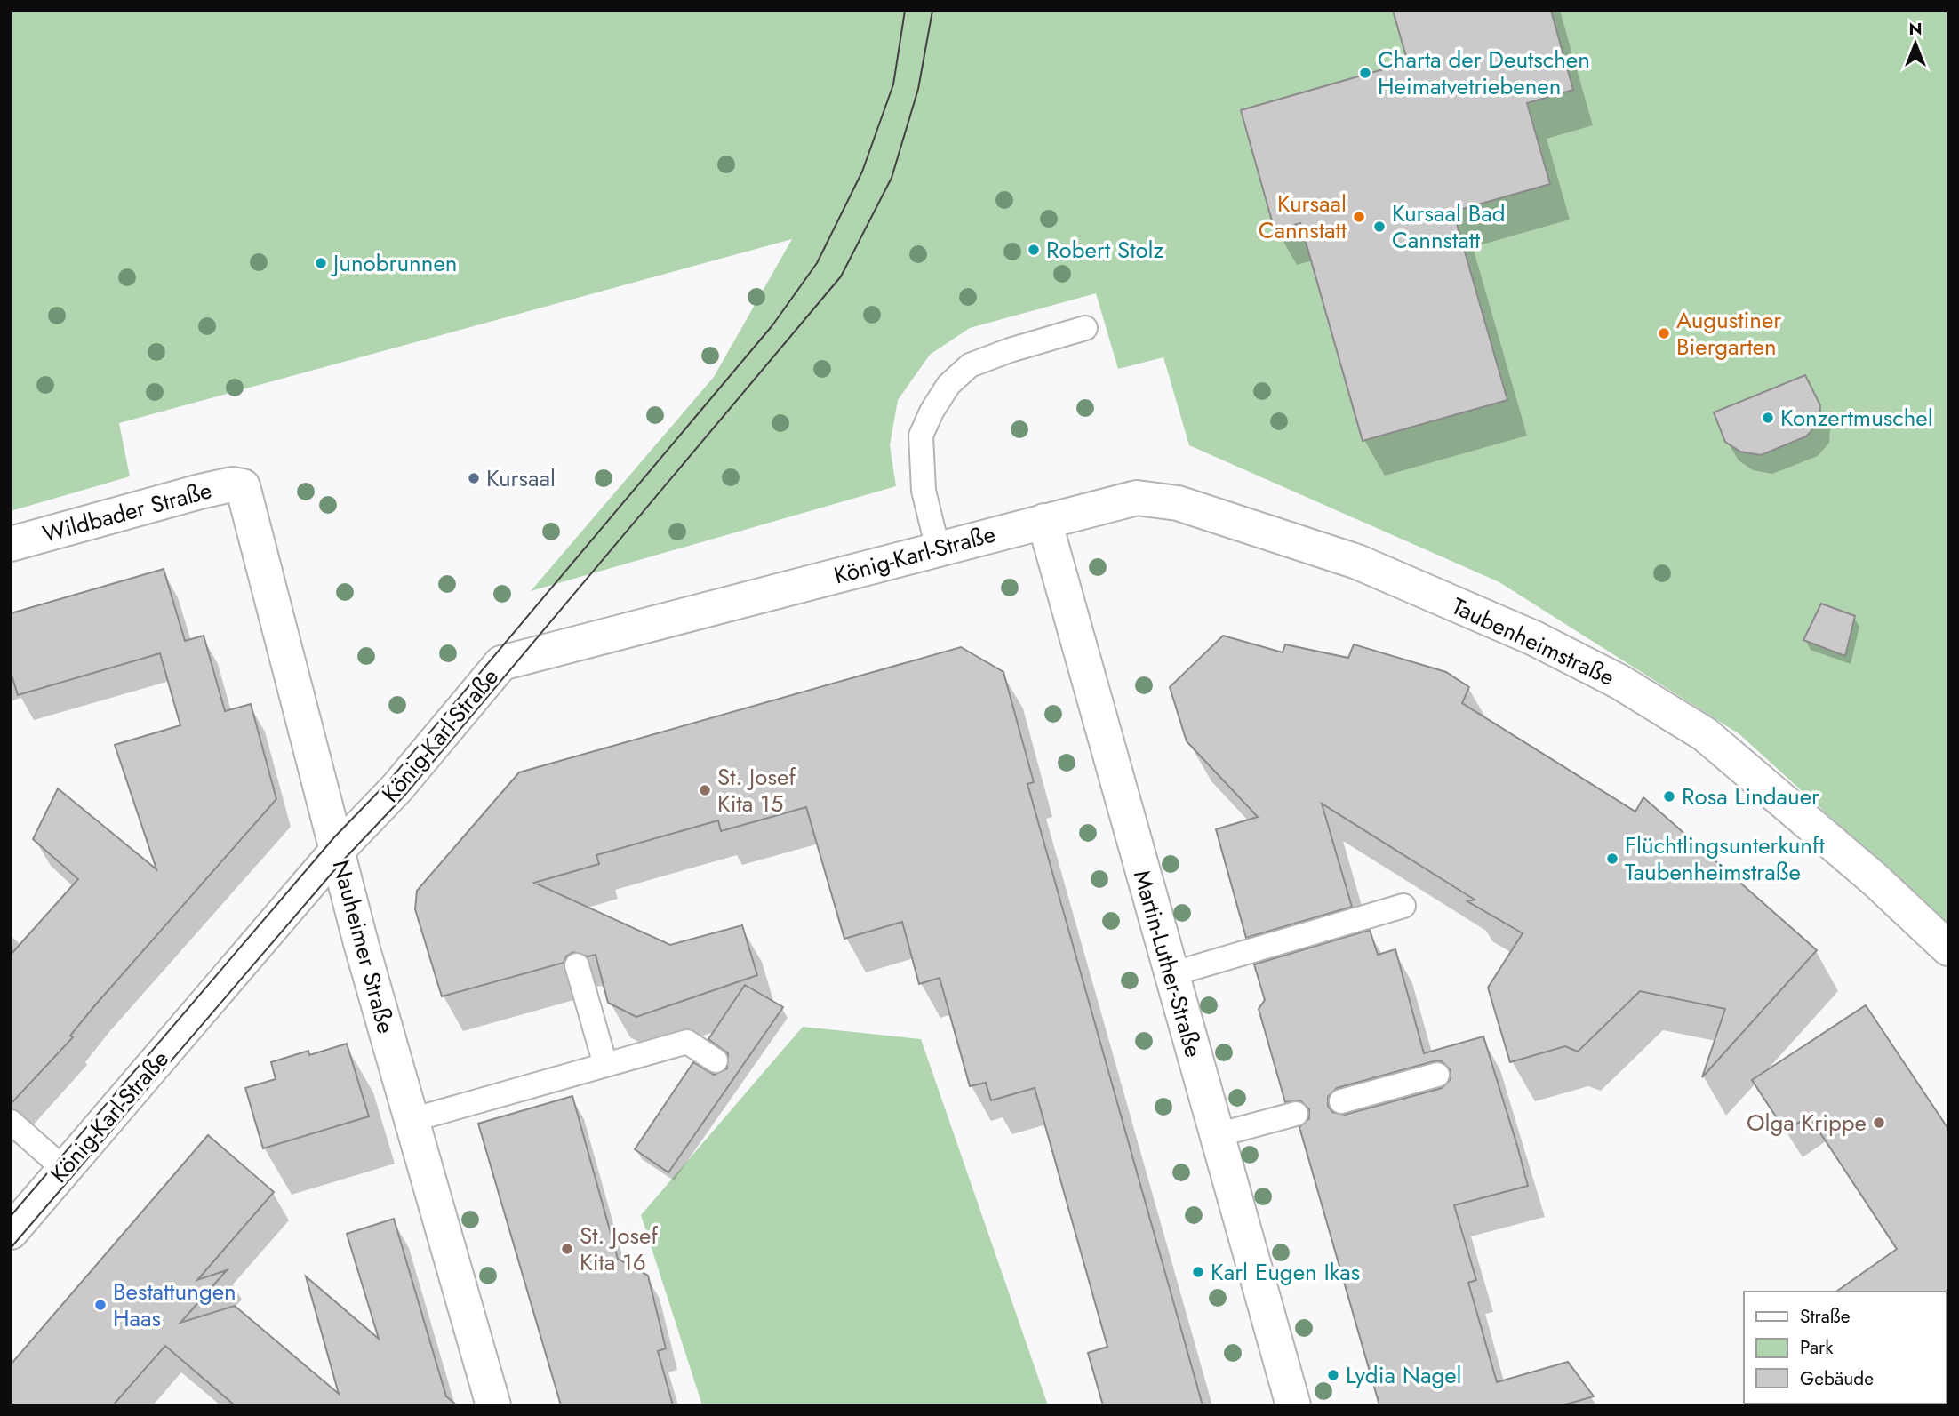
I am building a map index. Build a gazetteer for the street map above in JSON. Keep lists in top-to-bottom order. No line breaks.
{"streets":{"street":["Wildbader Straße","König-Karl-Straße","Taubenheimstraße","Nauheimer Straße","Martin-Luther-Straße"]},"crossings":[["Wildbader Straße","Nauheimer Straße"],["König-Karl-Straße","Taubenheimstraße"],["König-Karl-Straße","Nauheimer Straße"],["König-Karl-Straße","Martin-Luther-Straße"],["Taubenheimstraße","Martin-Luther-Straße"]],"places":["Charta der Deutschen Heimatvetriebenen","Kursaal Cannstatt","Kursaal Bad Cannstatt","Robert Stolz","Junobrunnen","Augustiner Biergarten","Konzertmuschel","Kursaal","St. Josef Kita 15","Rosa Lindauer","Flüchtlingsunterkunft Taubenheimstraße","Olga Krippe","St. Josef Kita 16","Karl Eugen Ikas","Bestattungen Haas","Lydia Nagel"],"legend":["Straße","Park","Gebäude"],"north":"top"}
